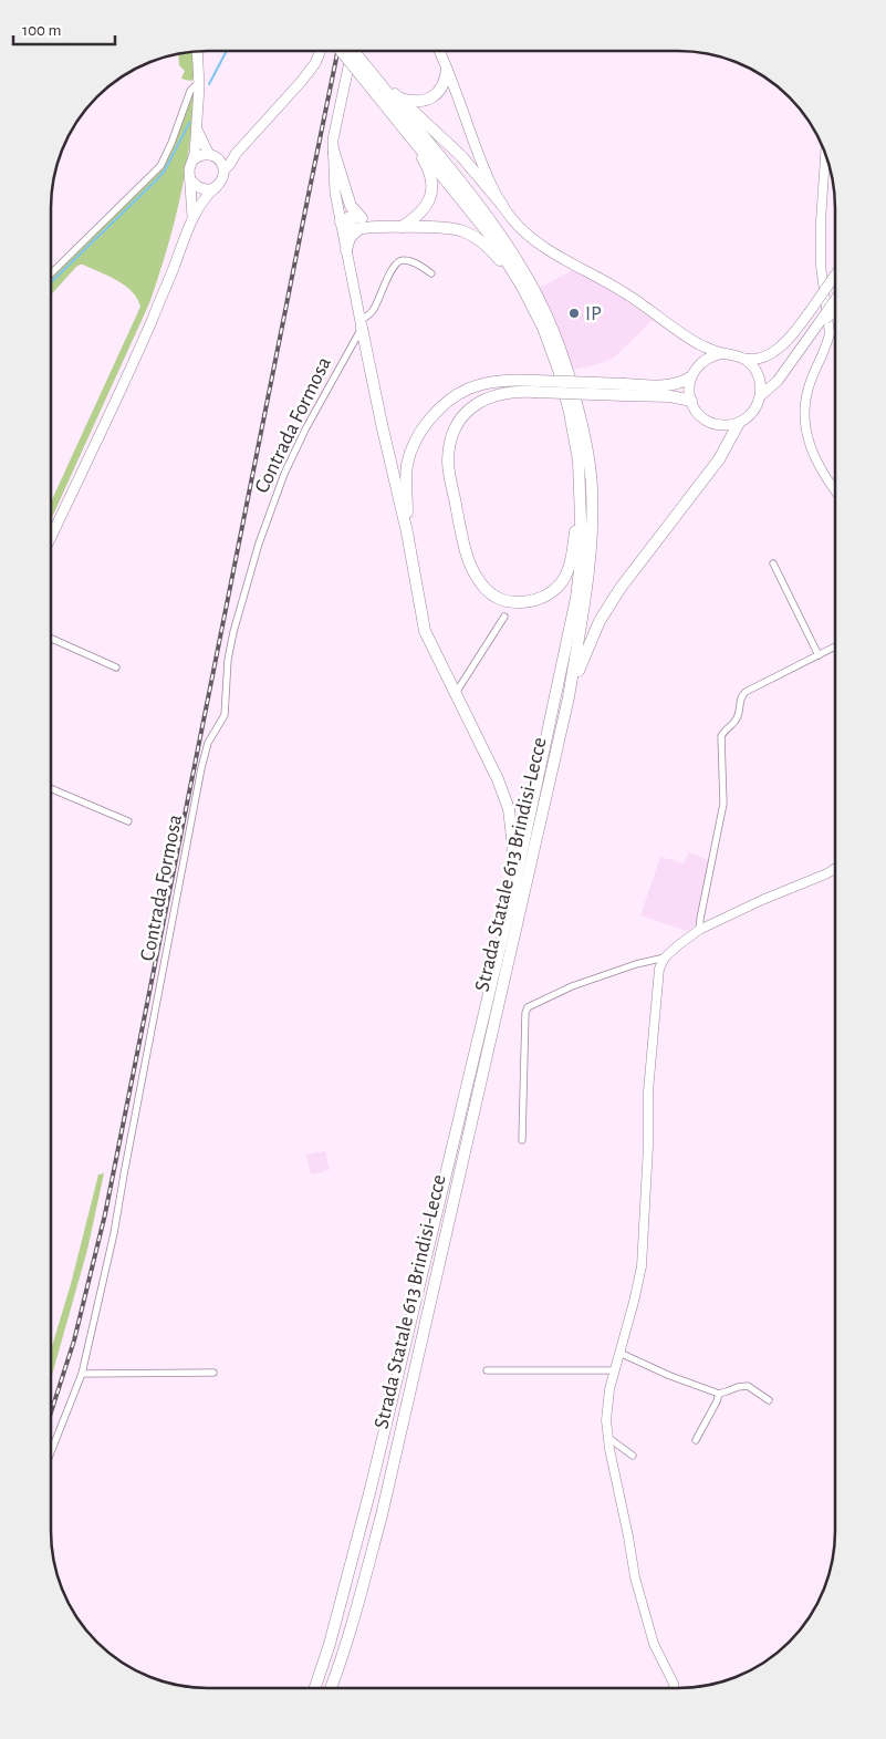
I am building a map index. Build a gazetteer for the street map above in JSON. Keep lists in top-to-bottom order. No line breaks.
{"streets":{"highway":["Strada Statale 613 Brindisi-Lecce"],"street":["Contrada Formosa"]},"places":["IP"],"scale_bar":"100 m"}
